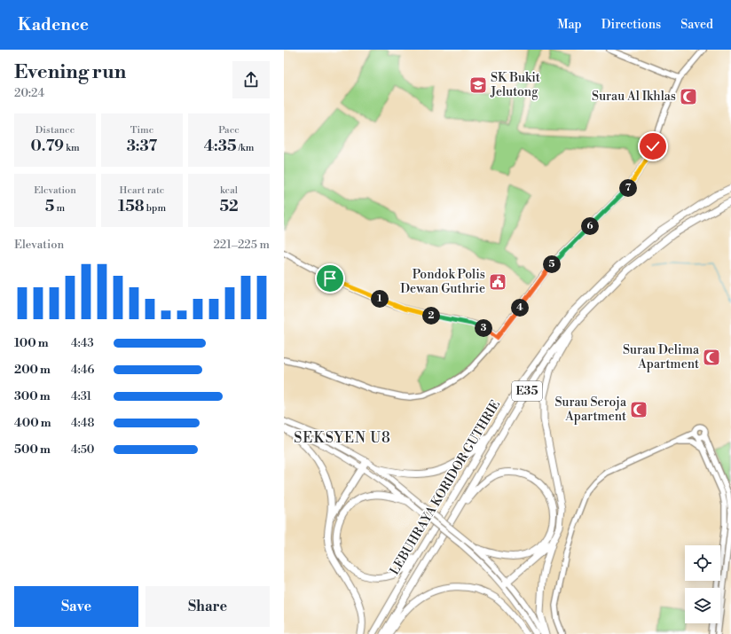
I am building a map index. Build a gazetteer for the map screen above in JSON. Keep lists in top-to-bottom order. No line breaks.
{"streets":{"highway":["E35","LEBUHRAYA KORIDOR GUTHRIE"]},"districts":["SEKSYEN U8"],"places":{"school or university":["SK Bukit Jelutong"],"mosque":["Surau Al Ikhlas","Surau Delima Apartment","Surau Seroja Apartment"],"public building":["Pondok Polis Dewan Guthrie"]},"page":{"header":"Kadence","nav":["Map","Directions","Saved"],"heading":["Evening run","20:24"],"stats":[["Distance","0.79 km"],["Time","3:37"],["Pace","4:35 /km"],["Elevation","5 m"],["Heart rate","158 bpm"],["kcal","52"]],"pins":["7","6","5","1","4","2","3"],"chart":["Elevation","221–225 m"],"list":[{"name":"100 m","note":"4:43"},{"name":"200 m","note":"4:46"},{"name":"300 m","note":"4:31"},{"name":"400 m","note":"4:48"},{"name":"500 m","note":"4:50"}],"buttons":["Save","Share"]}}
